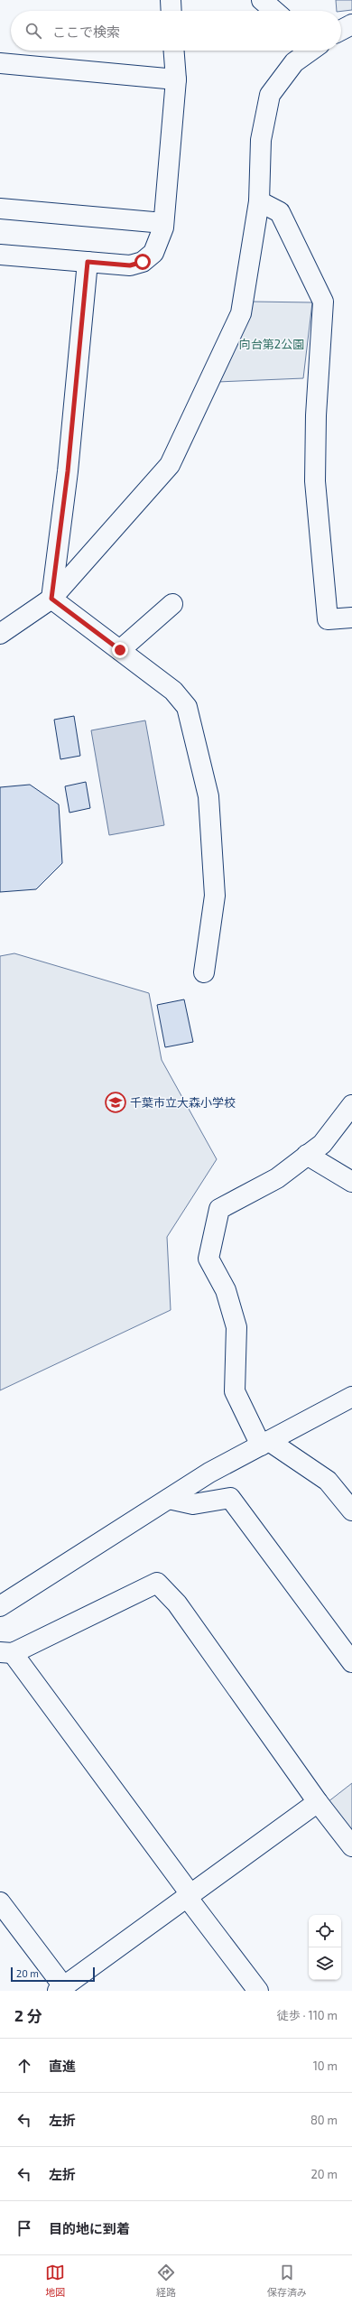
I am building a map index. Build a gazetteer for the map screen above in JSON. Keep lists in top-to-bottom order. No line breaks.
{"parks":["向台第2公園"],"places":{"school or university":["千葉市立大森小学校"]},"scale_bar":"20 m","page":{"search":"ここで検索","scale":"20 m","heading":["2 分","徒歩 · 110 m"],"list":[["直進","10 m"],["左折","80 m"],["左折","20 m"],"目的地に到着"],"nav":["地図","経路","保存済み"]}}
